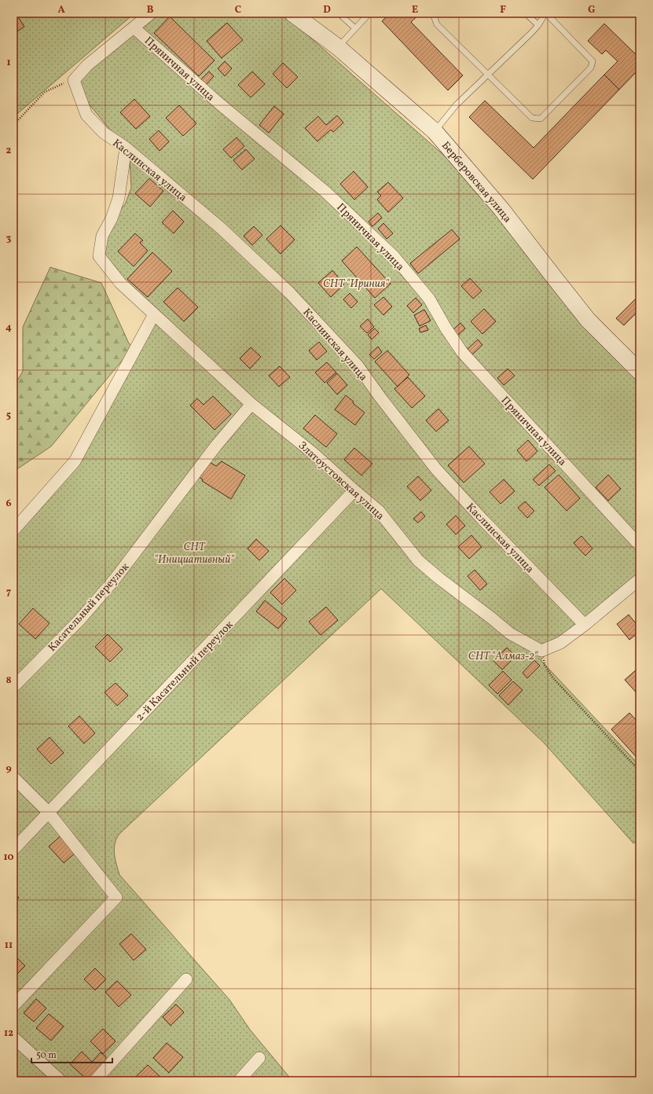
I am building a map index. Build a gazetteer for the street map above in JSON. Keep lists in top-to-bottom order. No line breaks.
{"streets":{"street":["Пряничная улица","Каслинская улица","Берберовская улица","Златоустовская улица","Касательный переулок","2-й Касательный переулок"]},"crossings":[["Каслинская улица","Златоустовская улица"],["Златоустовская улица","Касательный переулок"],["Златоустовская улица","2-й Касательный переулок"]],"parks":["СНТ \"Ириния\"","СНТ \"Инициативный\"","СНТ \"Алмаз-2\""],"scale_bar":"50 m","grid":{"columns":["A","B","C","D","E","F","G"],"rows":["1","2","3","4","5","6","7","8","9","10","11","12"]}}
